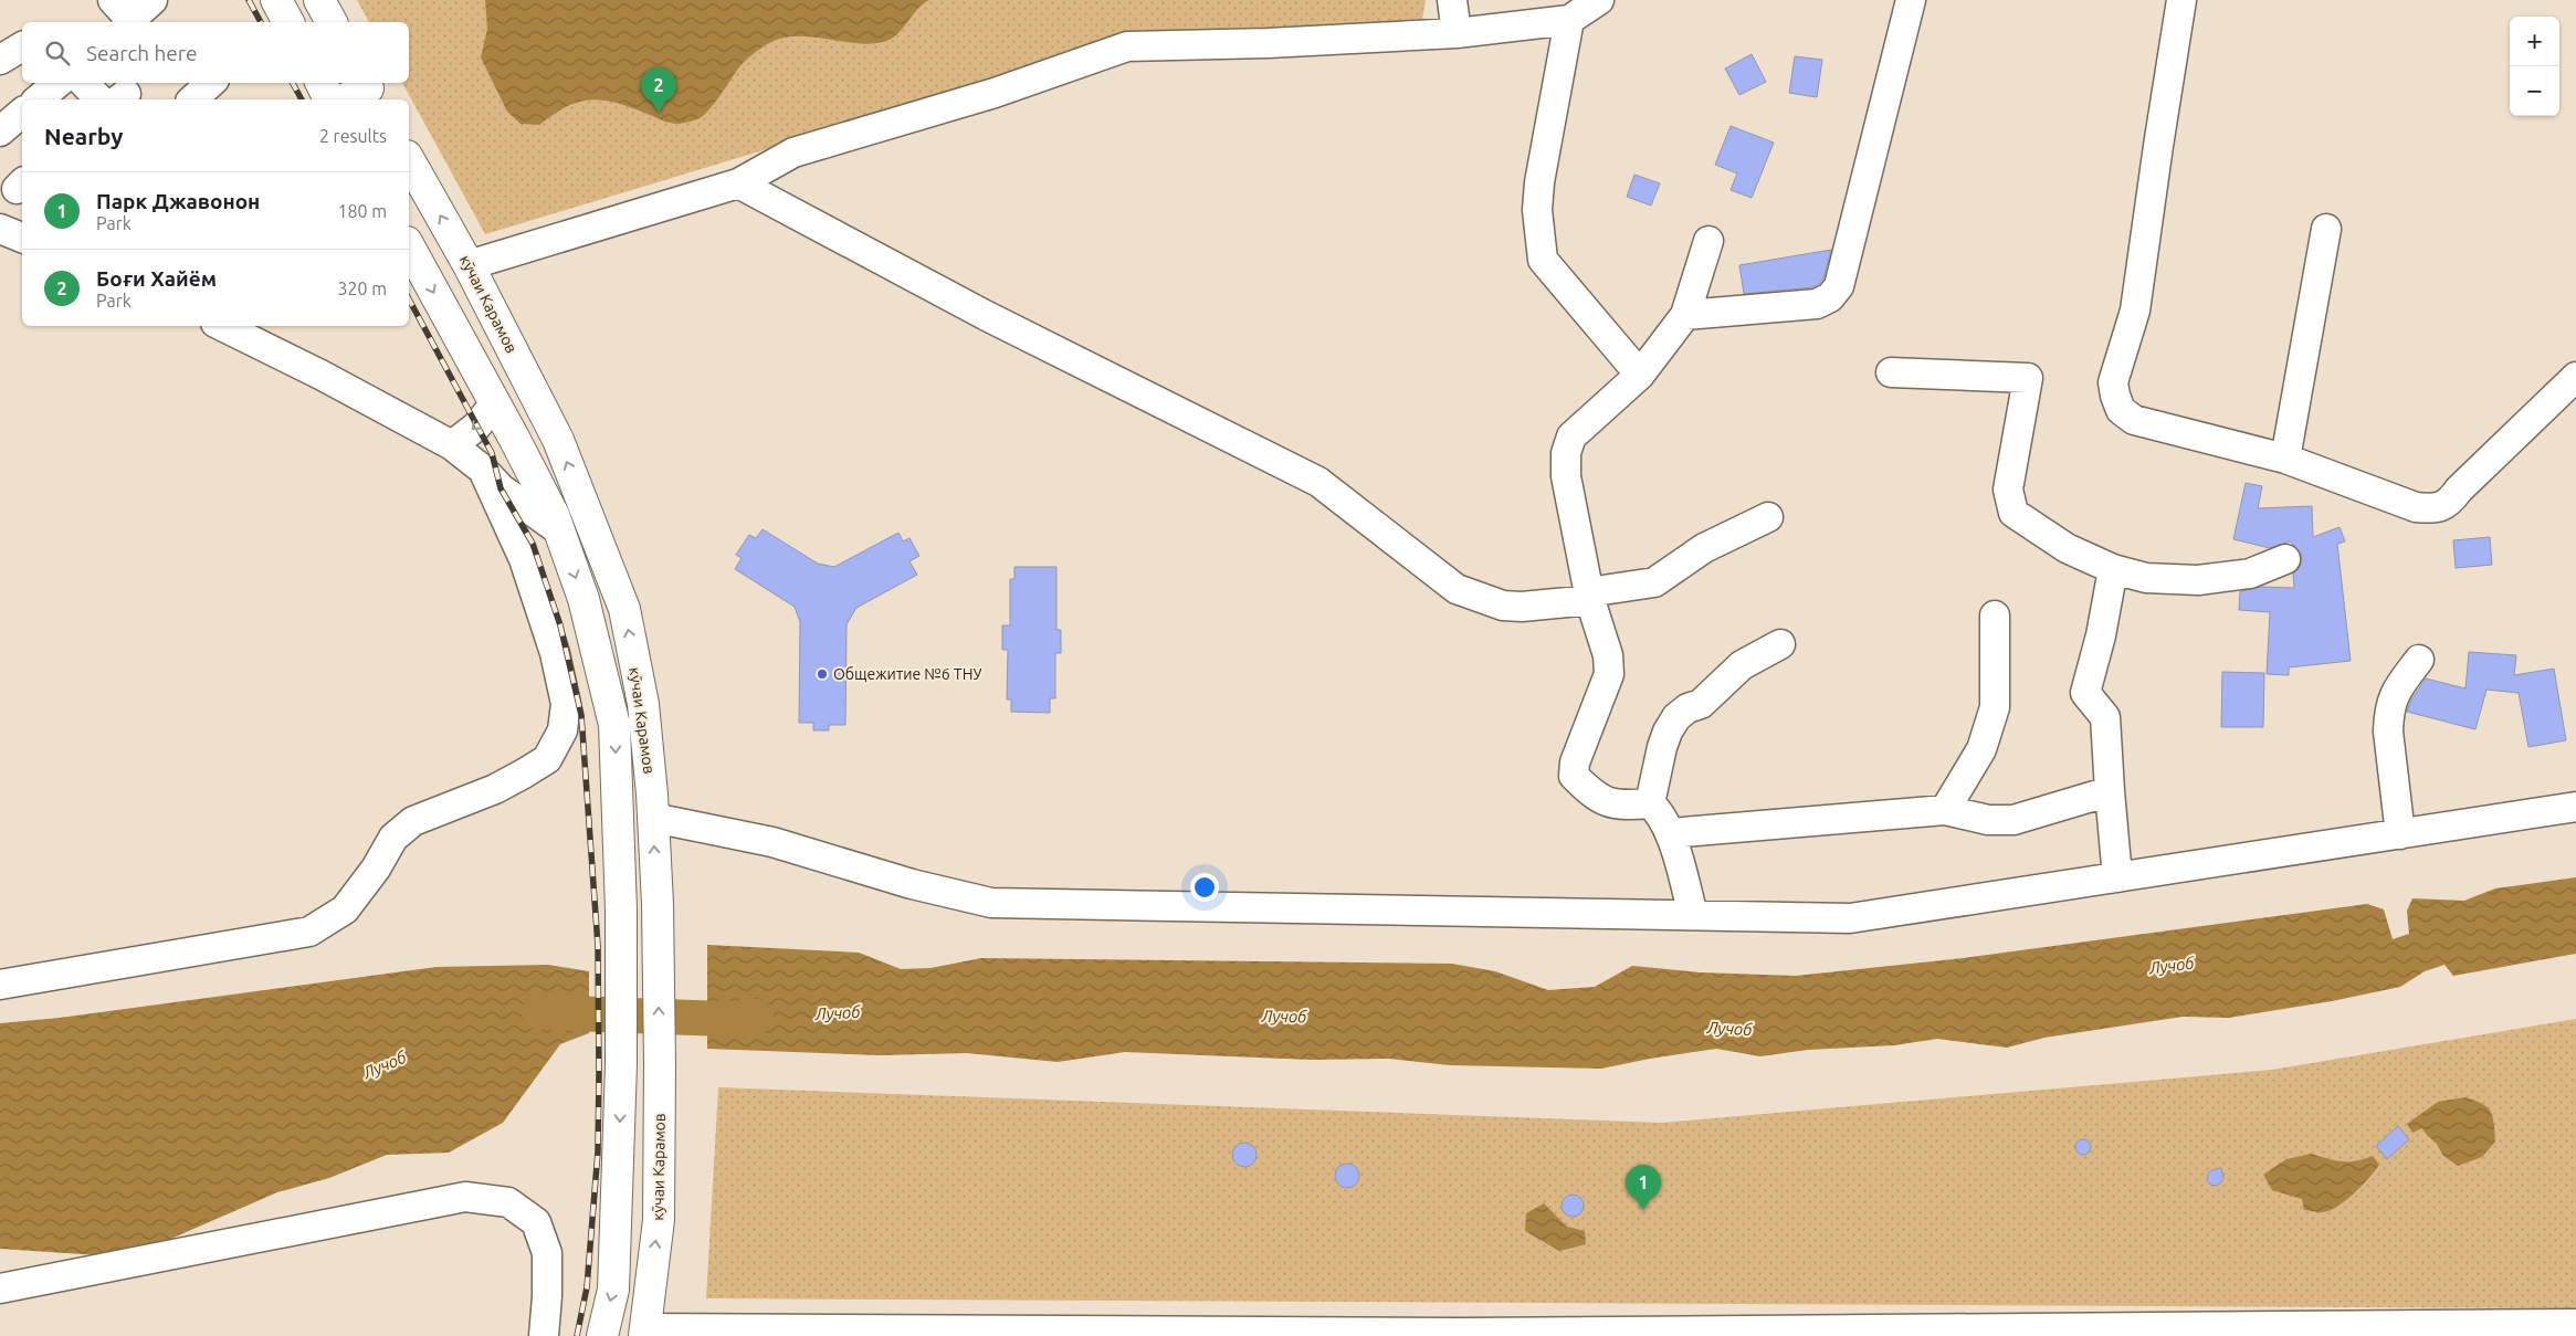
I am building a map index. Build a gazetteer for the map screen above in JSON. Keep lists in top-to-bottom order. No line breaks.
{"streets":{"main road":["кӯчаи Карамов"]},"water":["Лучоб"],"places":["Общежитие №6 ТНУ"],"page":{"map_buttons":["+","−"],"search":"Search here","pins":["2","1"],"heading":["Nearby","2 results"],"list":[{"mark":"1","name":"Парк Джавонон","note":"Park","value":"180 m"},{"mark":"2","name":"Боғи Хайём","note":"Park","value":"320 m"}]}}
